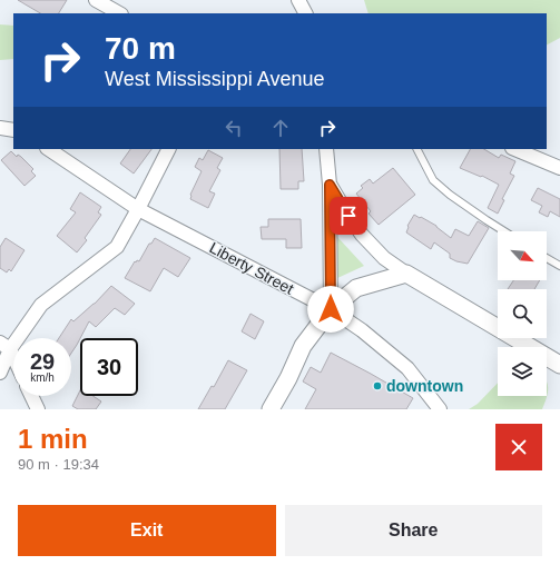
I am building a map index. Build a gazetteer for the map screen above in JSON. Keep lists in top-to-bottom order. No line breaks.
{"streets":{"street":["Liberty Street"]},"places":["downtown"],"north":"bottom right","page":{"turn":["70 m","West Mississippi Avenue"],"speed":"29 km/h","limit":"30","heading":["1 min","90 m · 19:34"],"buttons":["Exit","Share"]}}
